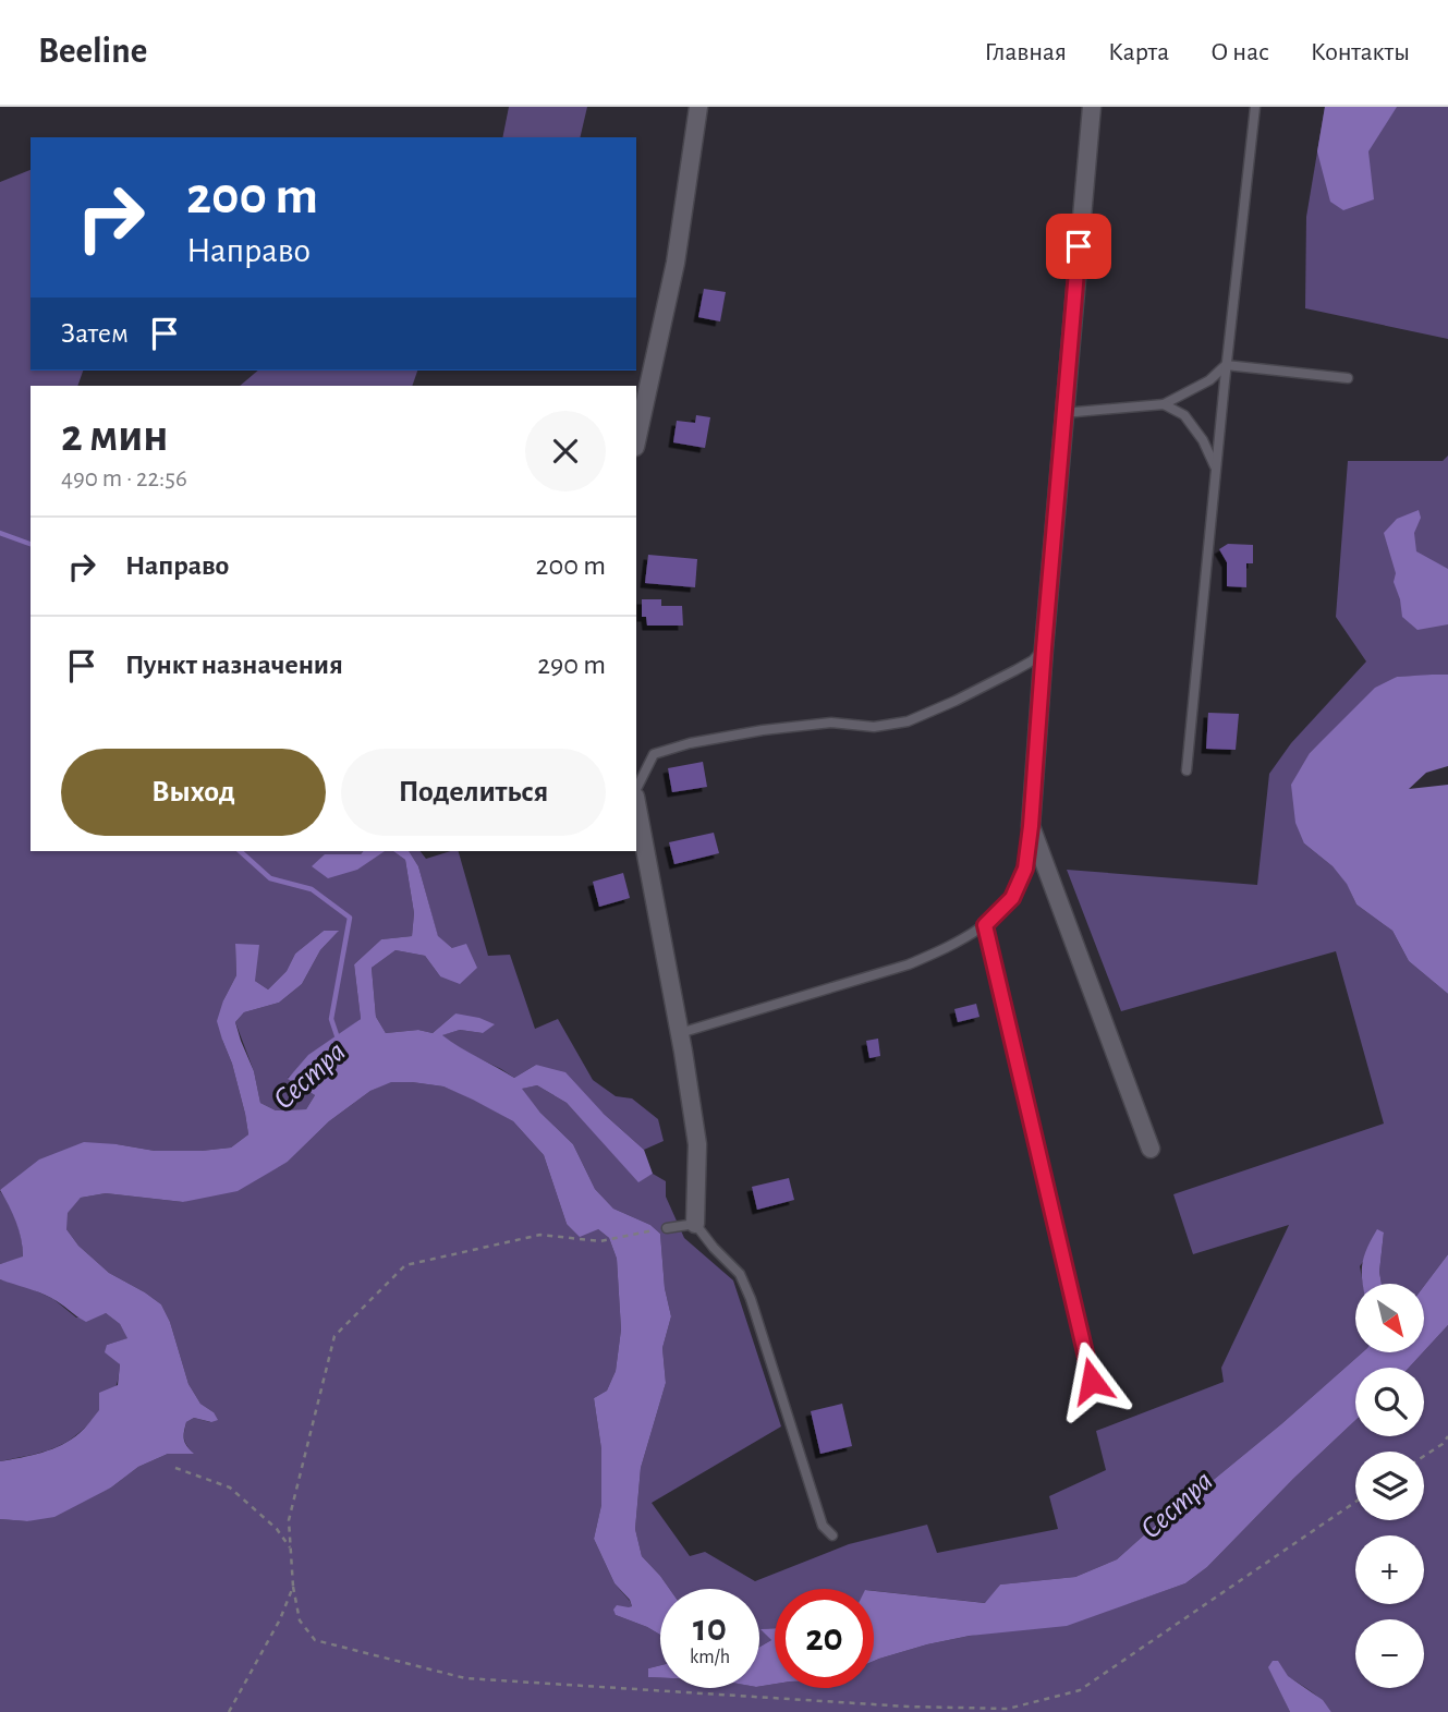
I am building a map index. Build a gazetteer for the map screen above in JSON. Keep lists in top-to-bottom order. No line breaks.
{"water":["Сестра"],"north":"bottom right","page":{"header":"Beeline","nav":["Главная","Карта","О нас","Контакты"],"turn":["200 m","Направо"],"then":"Затем","heading":["2 мин","490 m · 22:56"],"list":[{"name":"Направо","value":"200 m"},{"name":"Пункт назначения","value":"290 m"}],"buttons":["Выход","Поделиться"],"map_buttons":["+","−"],"speed":"10 km/h","limit":"20"}}
